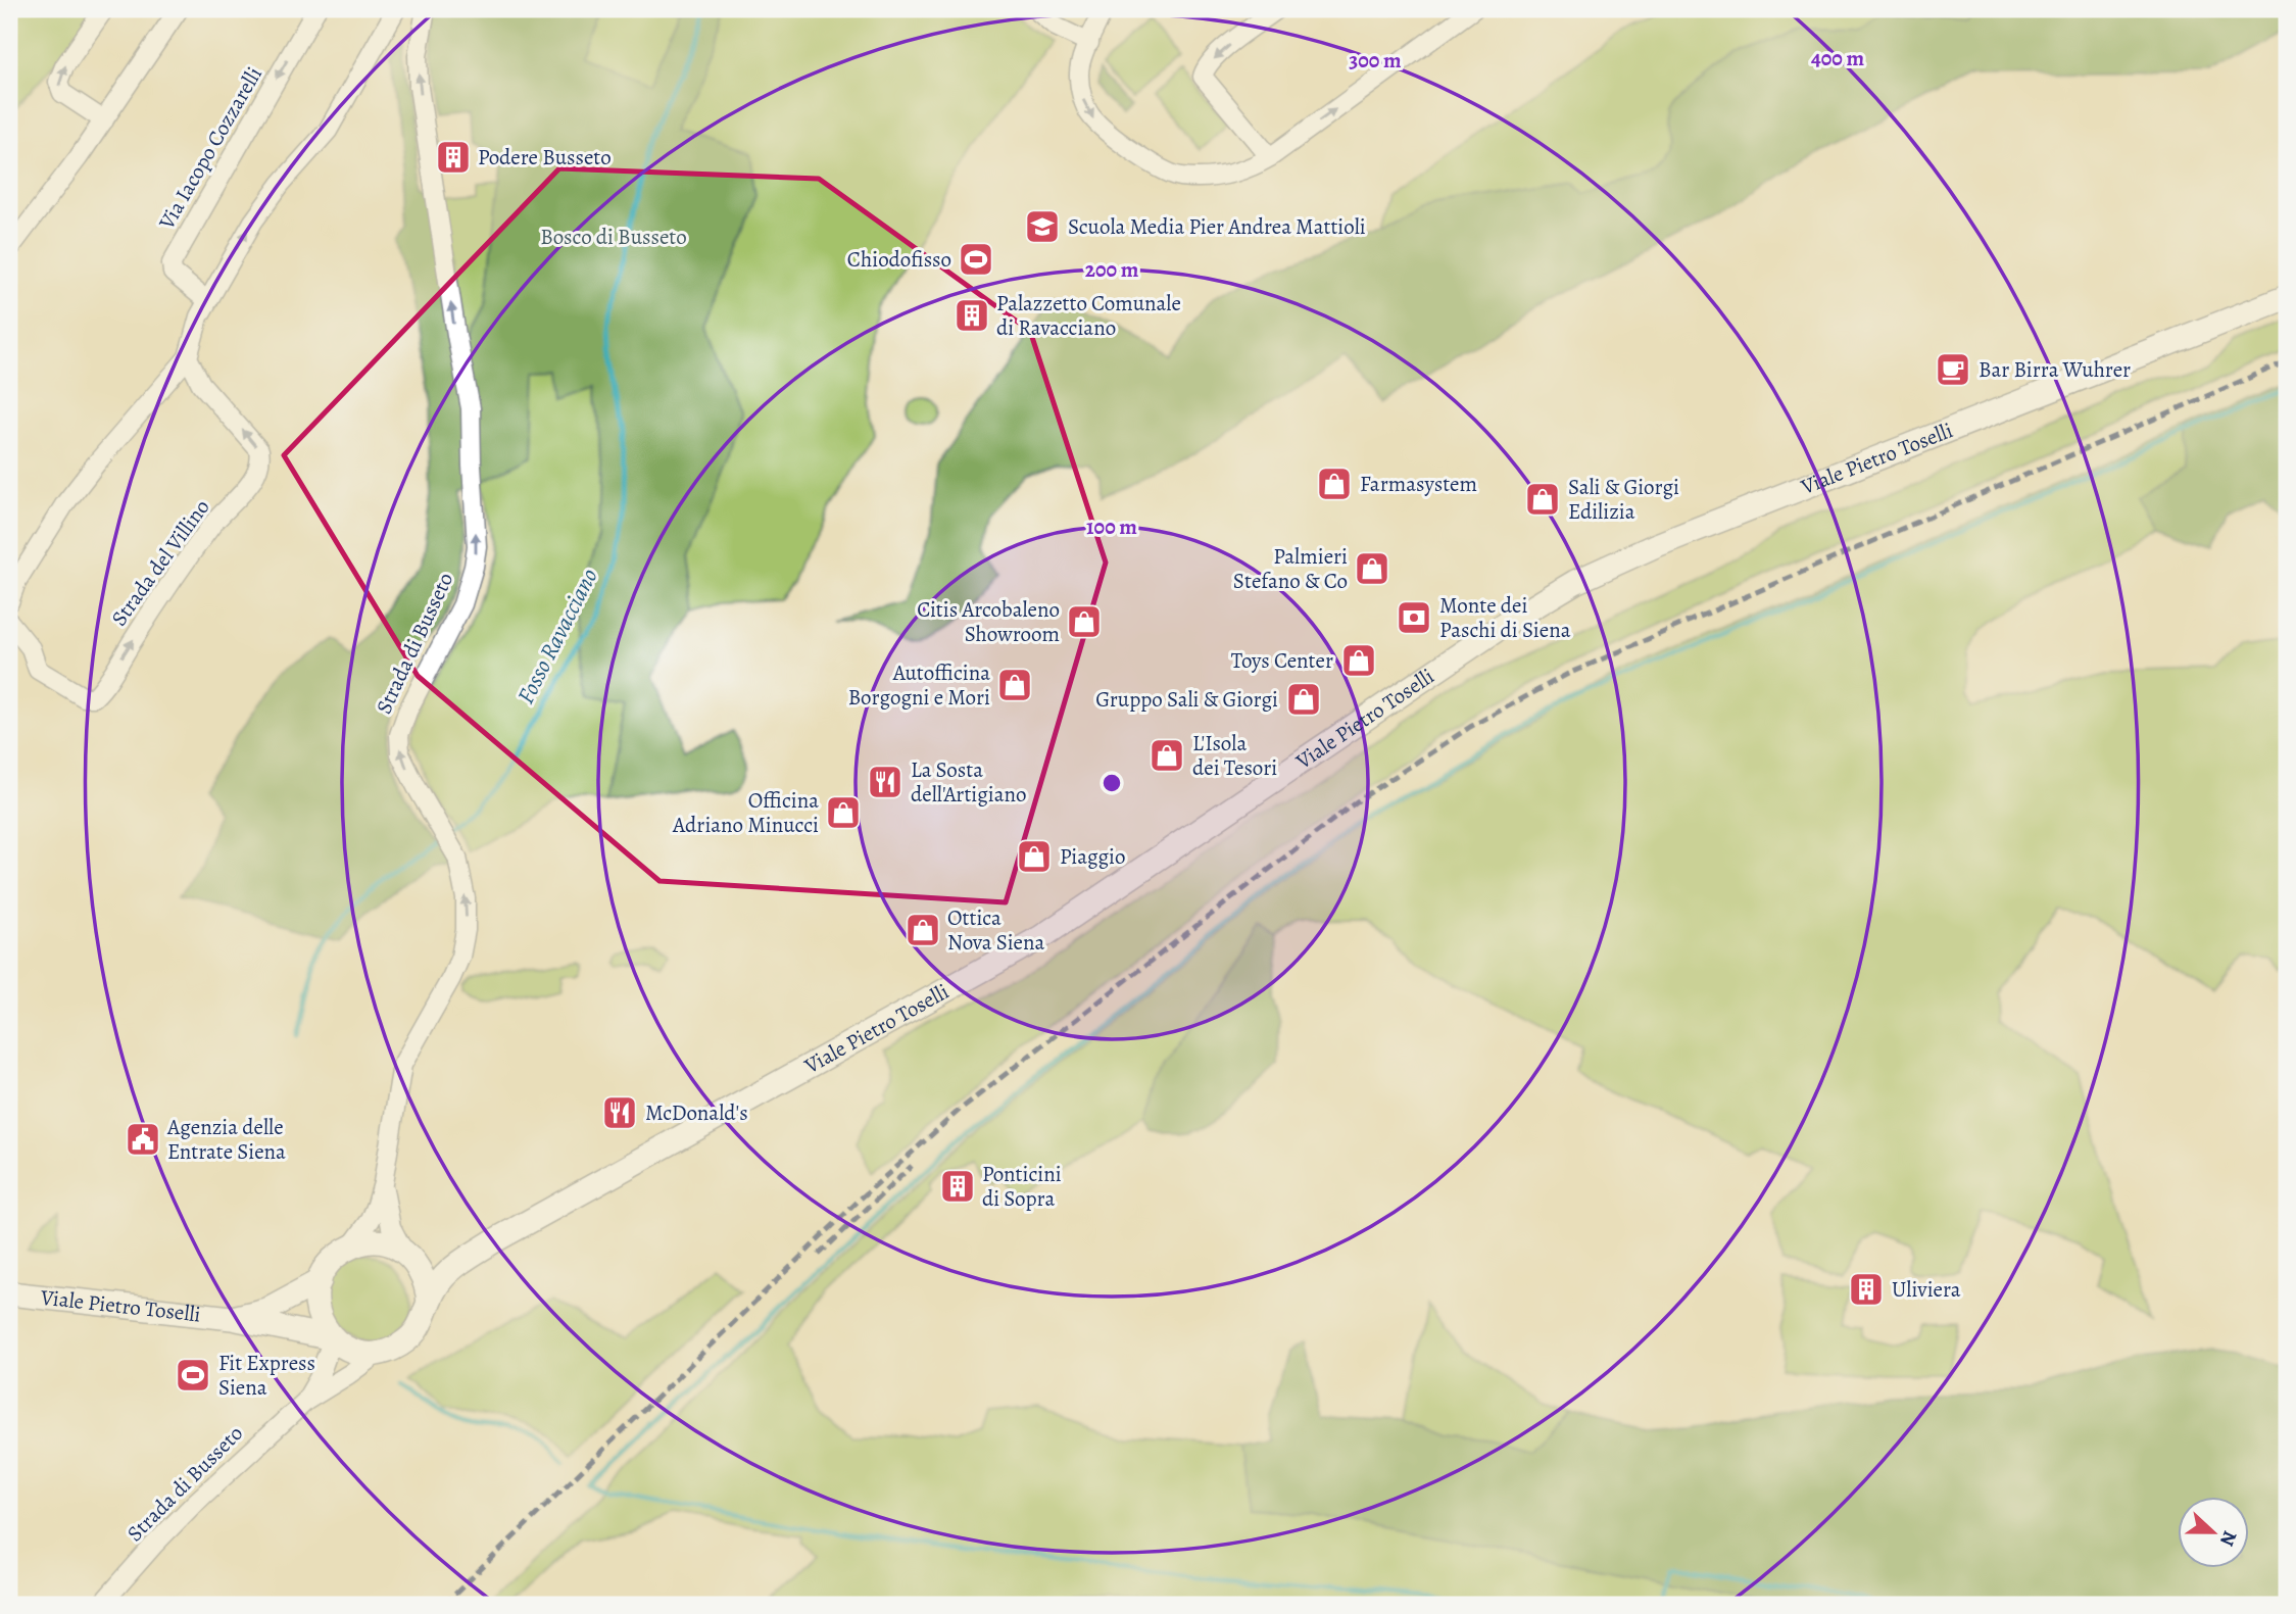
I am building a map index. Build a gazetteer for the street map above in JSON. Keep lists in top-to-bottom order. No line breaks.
{"streets":{"main road":["Viale Pietro Toselli"],"street":["Via Iacopo Cozzarelli","Strada del Villino","Strada di Busseto"]},"crossings":[["Viale Pietro Toselli","Strada di Busseto"]],"one_way":["Strada di Busseto"],"water":["Fosso Ravacciano"],"parks":["Bosco di Busseto"],"places":{"building":["Podere Busseto","Palazzetto Comunale di Ravacciano","Ponticini di Sopra","Uliviera"],"school or university":["Scuola Media Pier Andrea Mattioli"],"sports":["Chiodofisso","Fit Express Siena"],"cafe":["Bar Birra Wuhrer"],"shop":["Farmasystem","Sali & Giorgi Edilizia","Palmieri Stefano & Co","Citis Arcobaleno Showroom","Toys Center","Autofficina Borgogni e Mori","Gruppo Sali & Giorgi","L'Isola dei Tesori","Officina Adriano Minucci","Piaggio","Ottica Nova Siena"],"bank":["Monte dei Paschi di Siena"],"restaurant":["La Sosta dell'Artigiano","McDonald's"],"public building":["Agenzia delle Entrate Siena"]},"north":"right","rings":["400 m","300 m","200 m","100 m"]}
